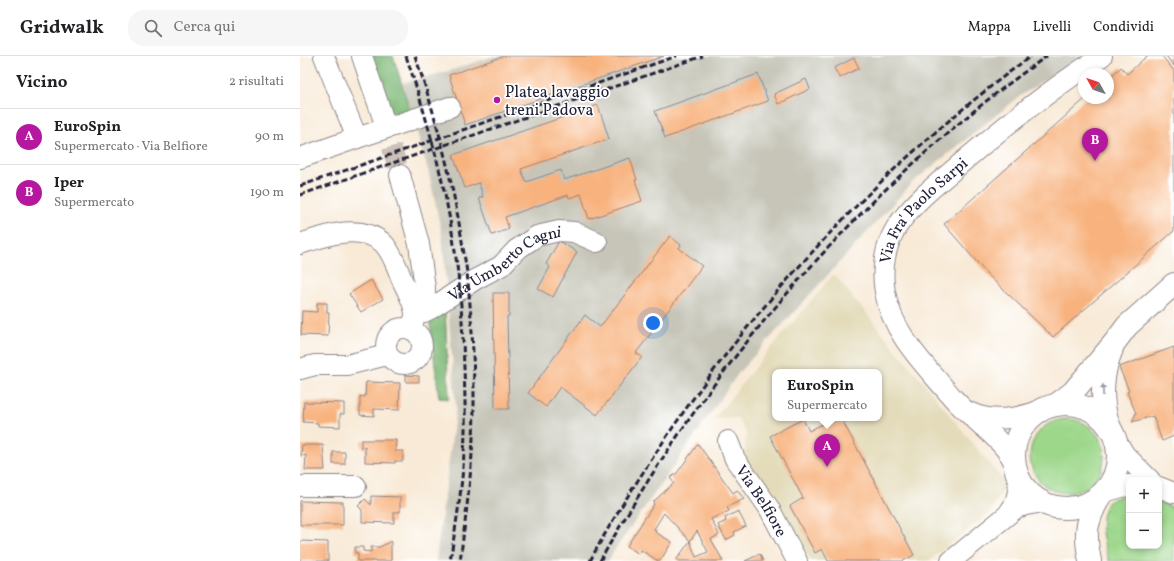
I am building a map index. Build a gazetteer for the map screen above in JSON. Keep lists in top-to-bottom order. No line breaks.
{"streets":{"street":["Via Fra' Paolo Sarpi","Via Umberto Cagni","Via Belfiore"]},"places":["Platea lavaggio treni Padova"],"north":"top left","page":{"header":"Gridwalk","search":"Cerca qui","nav":["Mappa","Livelli","Condividi"],"heading":["Vicino","2 risultati"],"list":[{"mark":"A","name":"EuroSpin","note":"Supermercato · Via Belfiore","value":"90 m"},{"mark":"B","name":"Iper","note":"Supermercato","value":"190 m"}],"pins":["B","A"],"popup":["EuroSpin","Supermercato"],"map_buttons":["+","−"]}}
